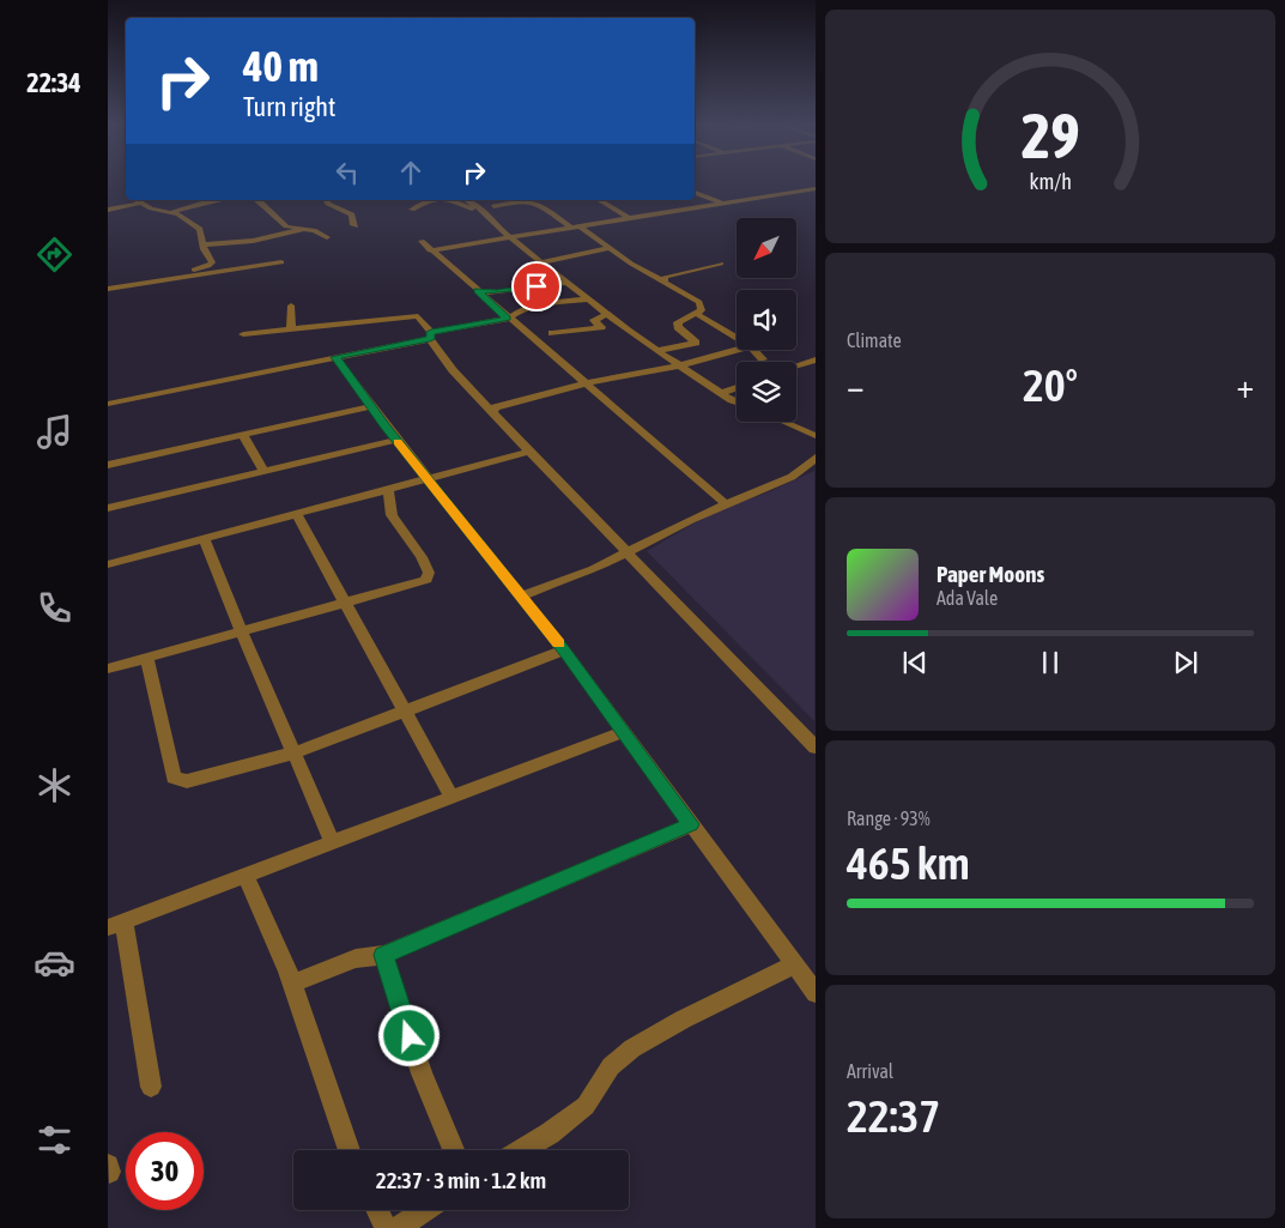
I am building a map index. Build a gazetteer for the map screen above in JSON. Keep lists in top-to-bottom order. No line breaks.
{"north":"bottom left","page":{"tabs":"22:34","turn":["40 m","Turn right"],"tile":["Climate",["Range · 93%","465 km"],["Arrival","22:37"]],"heat":["−","20°","+"],"song":["Paper Moons","Ada Vale"],"limit":"30","trip":"22:37 · 3 min · 1.2 km","gauge":["29","km/h"]}}
